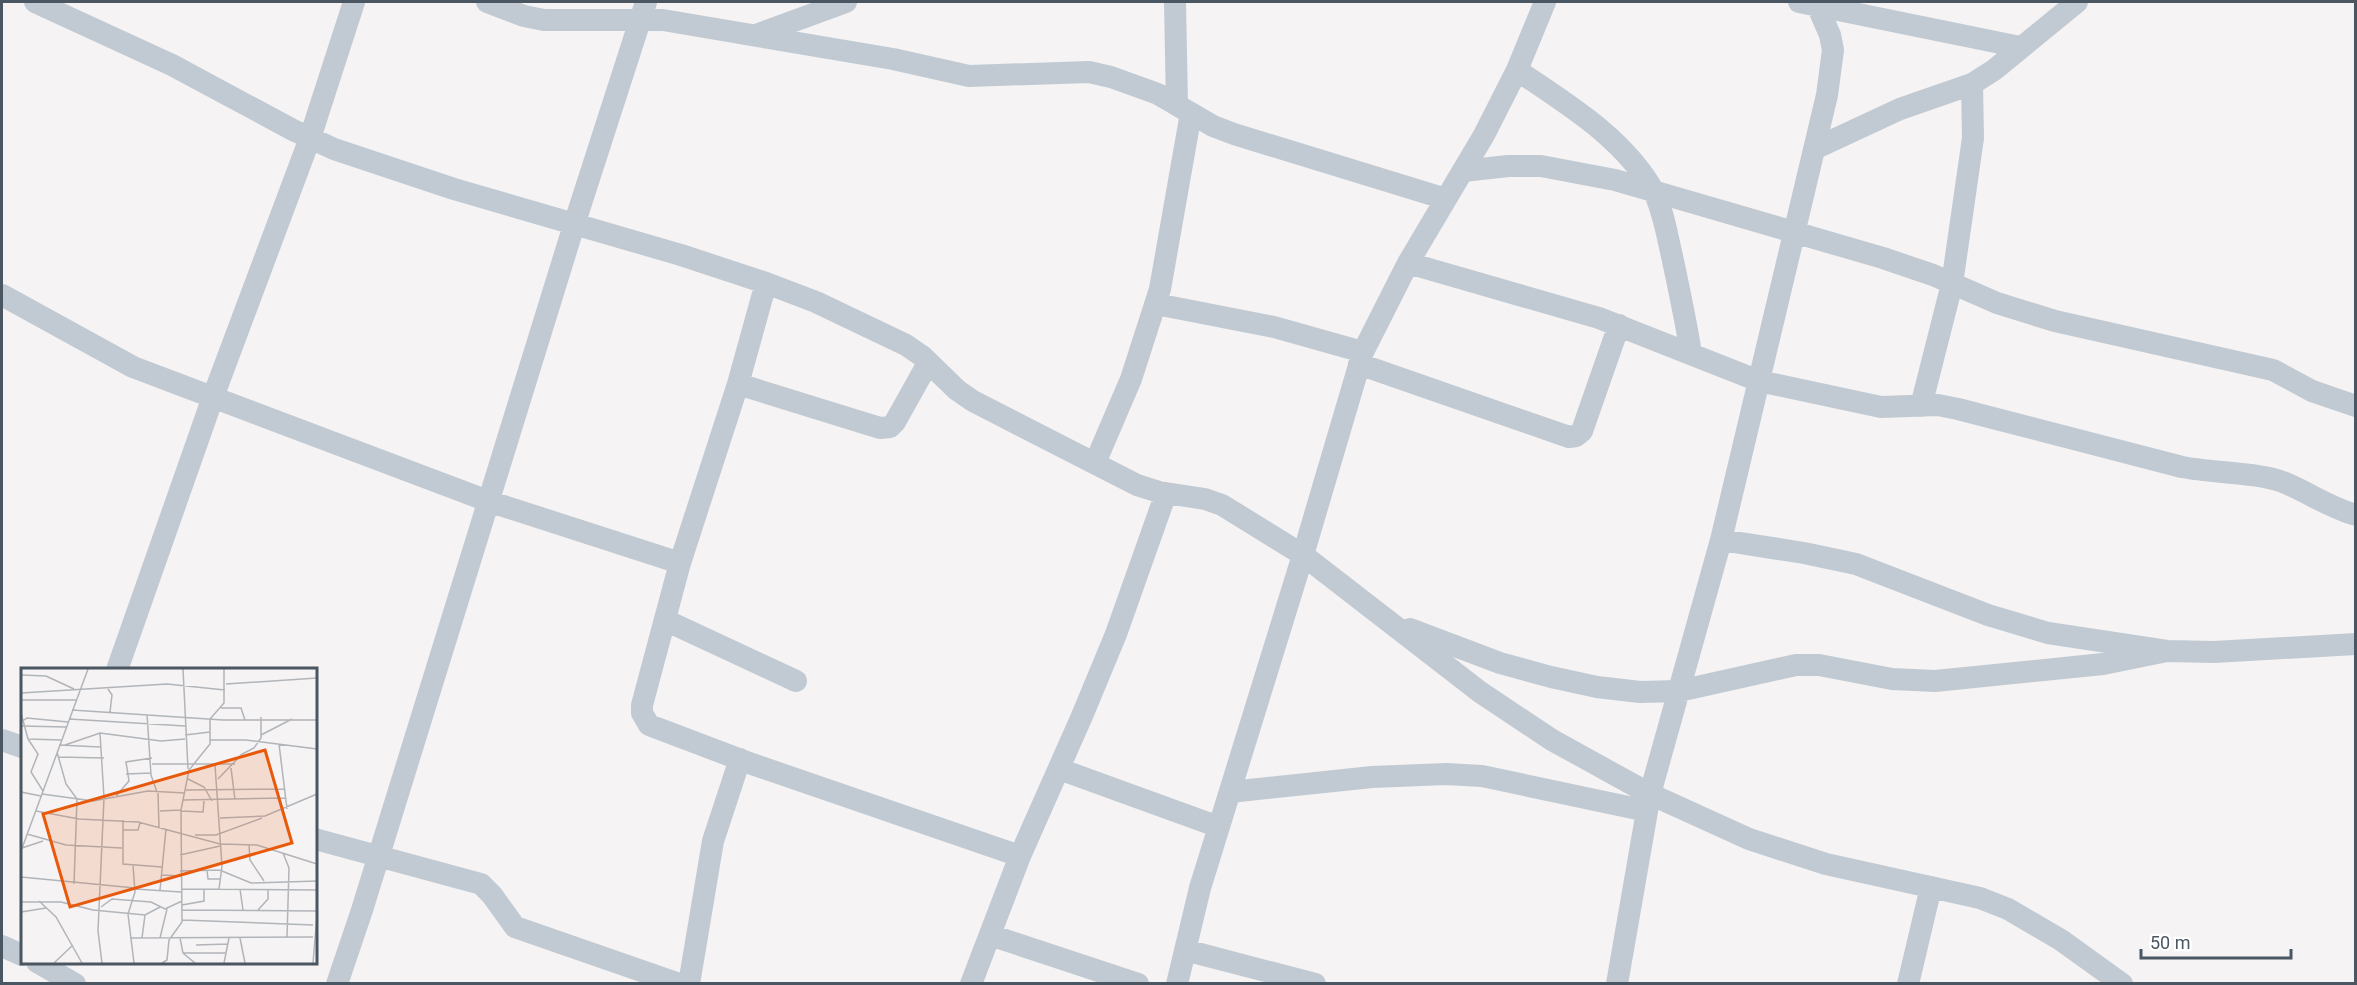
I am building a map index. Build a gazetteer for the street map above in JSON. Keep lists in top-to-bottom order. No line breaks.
{"scale_bar":"50 m"}
